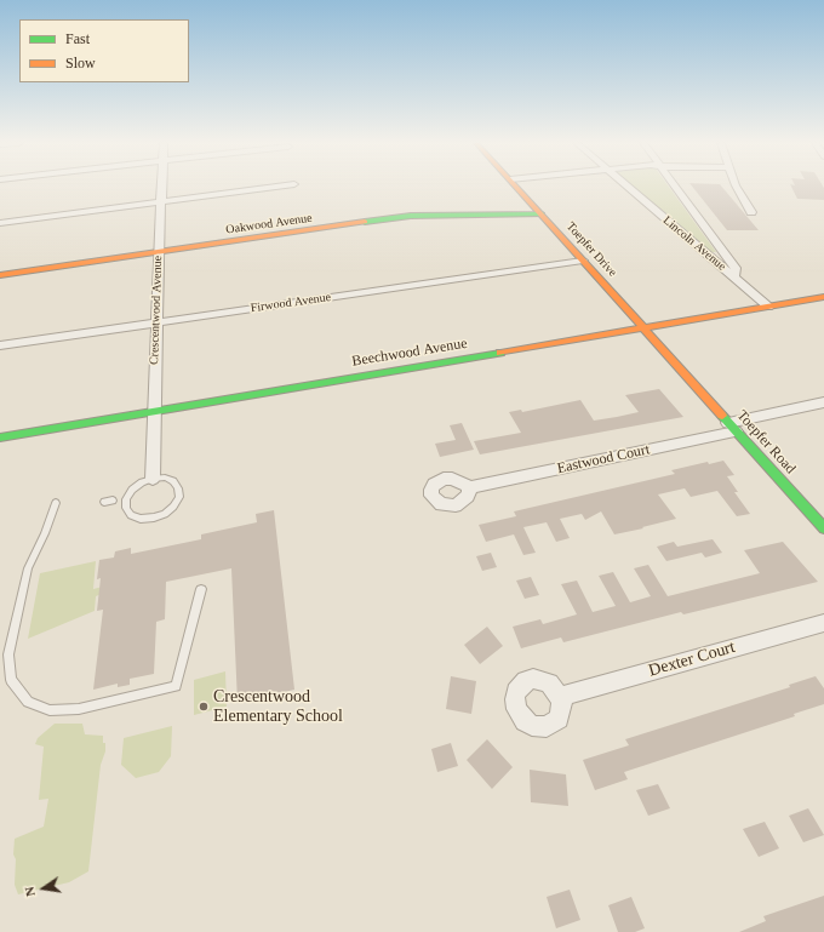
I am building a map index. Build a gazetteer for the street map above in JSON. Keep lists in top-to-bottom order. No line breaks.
{"streets":{"street":["Oakwood Avenue","Lincoln Avenue","Toepfer Drive","Firwood Avenue","Crescentwood Avenue","Beechwood Avenue","Toepfer Road","Eastwood Court","Dexter Court"]},"crossings":[["Oakwood Avenue","Toepfer Drive"],["Oakwood Avenue","Crescentwood Avenue"],["Lincoln Avenue","Beechwood Avenue"],["Toepfer Drive","Firwood Avenue"],["Toepfer Drive","Beechwood Avenue"],["Toepfer Drive","Toepfer Road"],["Firwood Avenue","Crescentwood Avenue"],["Crescentwood Avenue","Beechwood Avenue"],["Toepfer Road","Eastwood Court"]],"places":["Crescentwood Elementary School"],"legend":["Fast","Slow"],"north":"left"}
